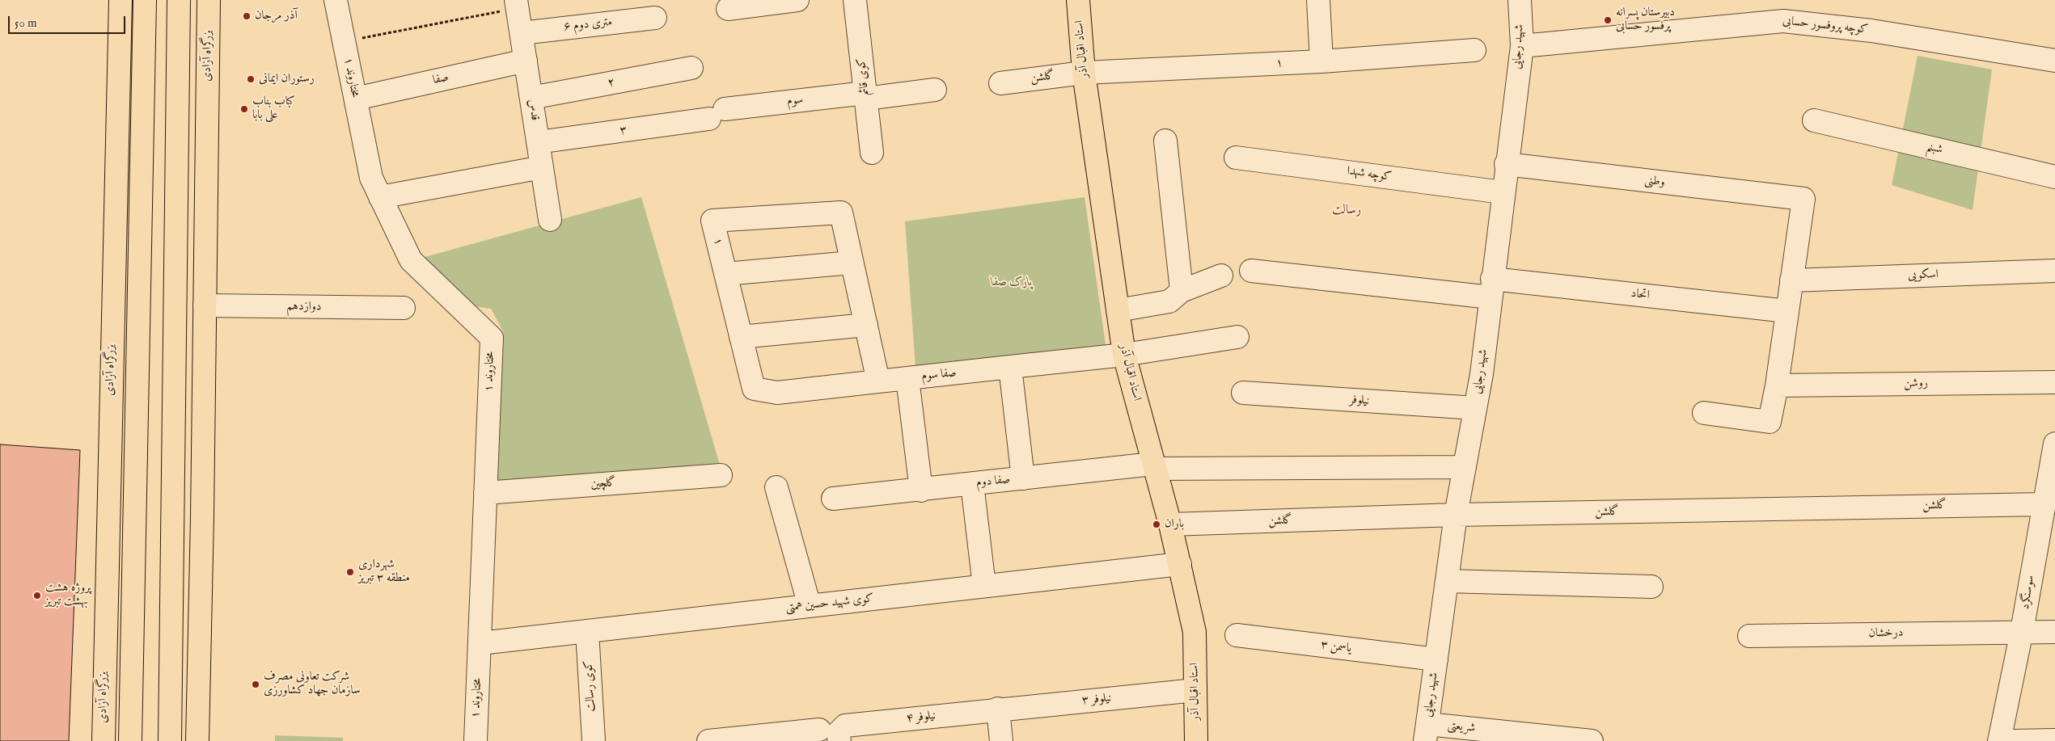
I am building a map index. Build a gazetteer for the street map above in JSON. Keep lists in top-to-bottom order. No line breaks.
{"streets":{"main road":["استاد اقبال آذر","بزرگراه آزادی"],"street":["۶ متری دوم","کوچه پروفسور حسابی","شهید رجایی","۱","کوی قائم","مختاروند ۱","گلشن","صفا","۲","سوم","قدس","۳","شبنم","کوچه شهدا","وطنی","اسکویی","اتحاد","دوازدهم","صفا سوم","روشن","نیلوفر","صفا دوم","گلچین","سوسنگرد","کوی شهید حسین همتی","درخشان","یاسمن ۳","کوی رسالت","نیلوفر ۳","نیلوفر ۴","شریعتی"]},"crossings":[["۶ متری دوم","قدس"],["کوچه پروفسور حسابی","شهید رجایی"],["شهید رجایی","گلشن"],["شهید رجایی","کوچه شهدا"],["شهید رجایی","وطنی"],["شهید رجایی","اتحاد"],["شهید رجایی","نیلوفر"],["شهید رجایی","صفا دوم"],["شهید رجایی","یاسمن ۳"],["شهید رجایی","شریعتی"],["استاد اقبال آذر","۱"],["استاد اقبال آذر","گلشن"],["استاد اقبال آذر","صفا سوم"],["استاد اقبال آذر","صفا دوم"],["استاد اقبال آذر","کوی شهید حسین همتی"],["استاد اقبال آذر","نیلوفر ۳"],["بزرگراه آزادی","دوازدهم"],["۱","گلشن"],["۱","صفا سوم"],["کوی قائم","سوم"],["مختاروند ۱","صفا"],["مختاروند ۱","گلچین"],["مختاروند ۱","کوی شهید حسین همتی"],["گلشن","سوسنگرد"],["صفا","قدس"],["۲","قدس"],["سوم","۳"],["قدس","۳"],["وطنی","اسکویی"],["سوسنگرد","درخشان"],["کوی شهید حسین همتی","کوی رسالت"],["نیلوفر ۳","نیلوفر ۴"]],"districts":["رسالت"],"parks":["پارک صفا"],"places":["آذر مرجان","دبیرستان پسرانه پرفسور حسابی","رستوران ایمانی","کباب بناب علی بابا","باران","شهرداری منطقه ۳ تبریز","پروژه هشت بهشت تبریز","شرکت تعاونی مصرف سازمان جهاد کشاورزی"],"scale_bar":"50 m"}
